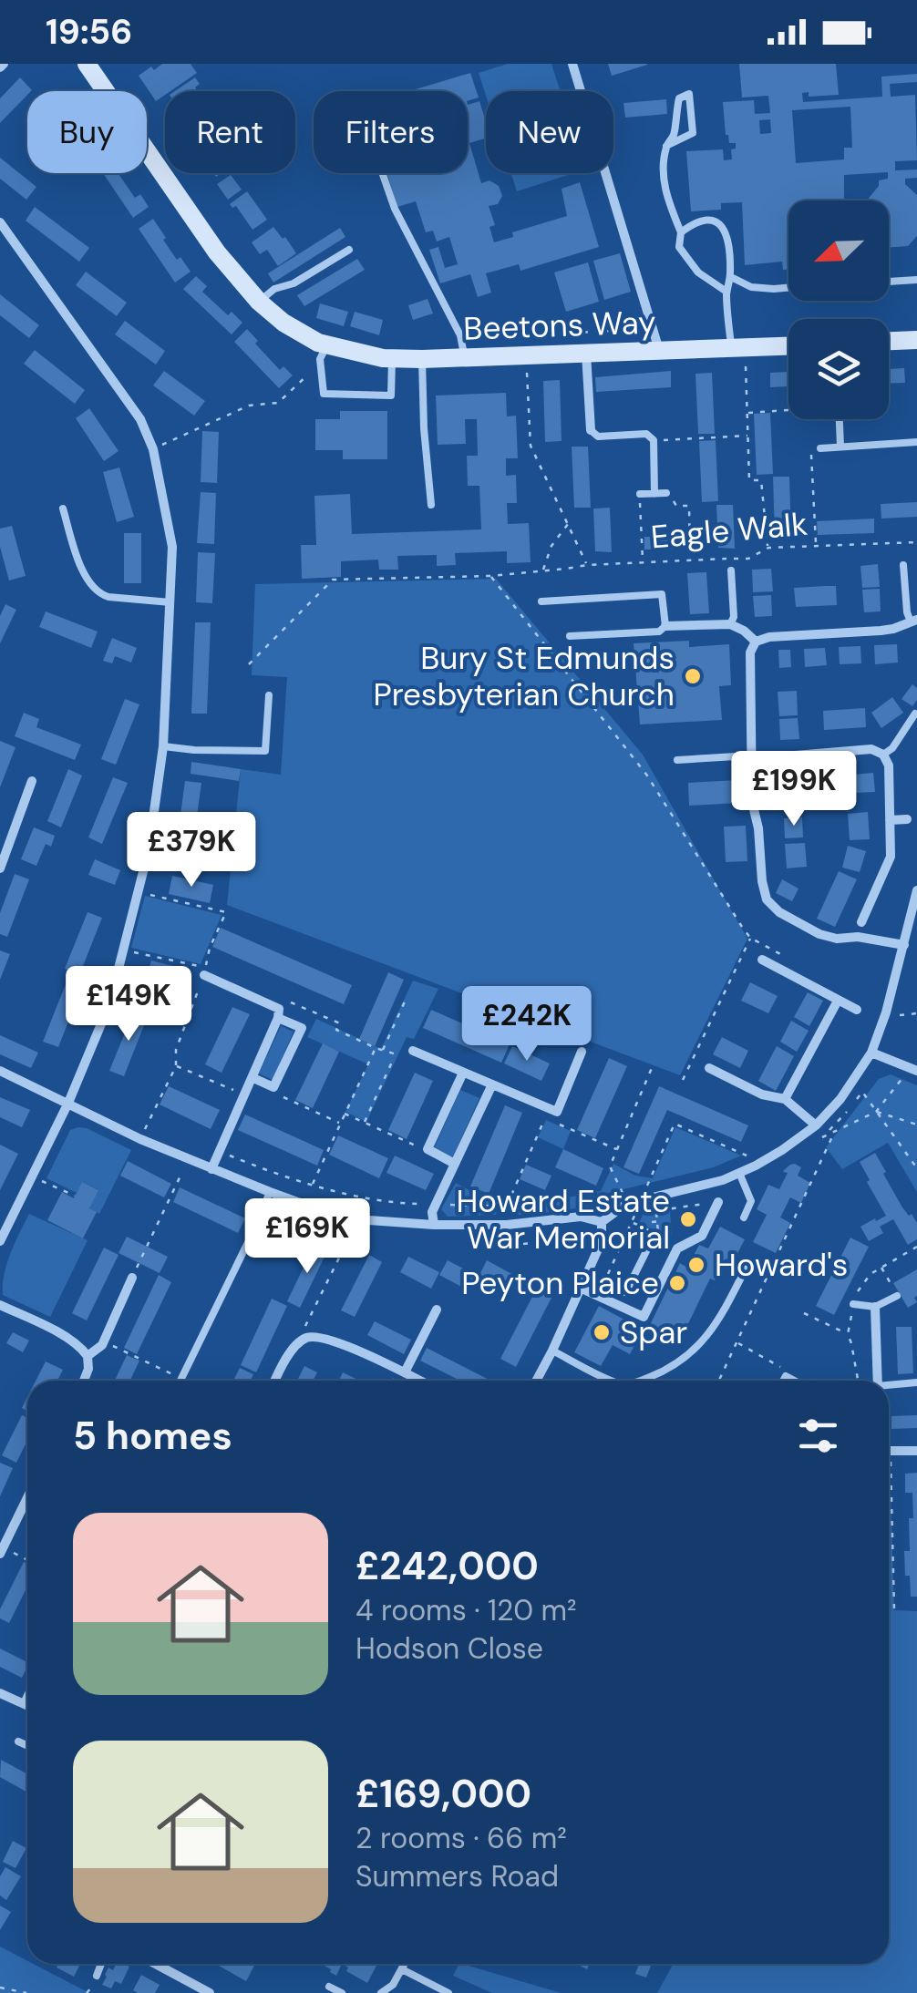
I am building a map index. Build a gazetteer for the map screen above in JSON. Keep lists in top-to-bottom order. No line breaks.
{"streets":{"street":["Beetons Way"],"path":["Eagle Walk"]},"places":["Bury St Edmunds Presbyterian Church","Howard Estate War Memorial","Howard's","Peyton Plaice","Spar"],"north":"bottom left","page":{"status":"19:56","chip":["Buy","Rent","Filters","New"],"price":["£199K","£379K","£149K","£242K","£169K"],"heading":"5 homes","list":[{"name":"£242,000","note":"4 rooms · 120 m² · Hodson Close"},{"name":"£169,000","note":"2 rooms · 66 m² · Summers Road"}]}}
